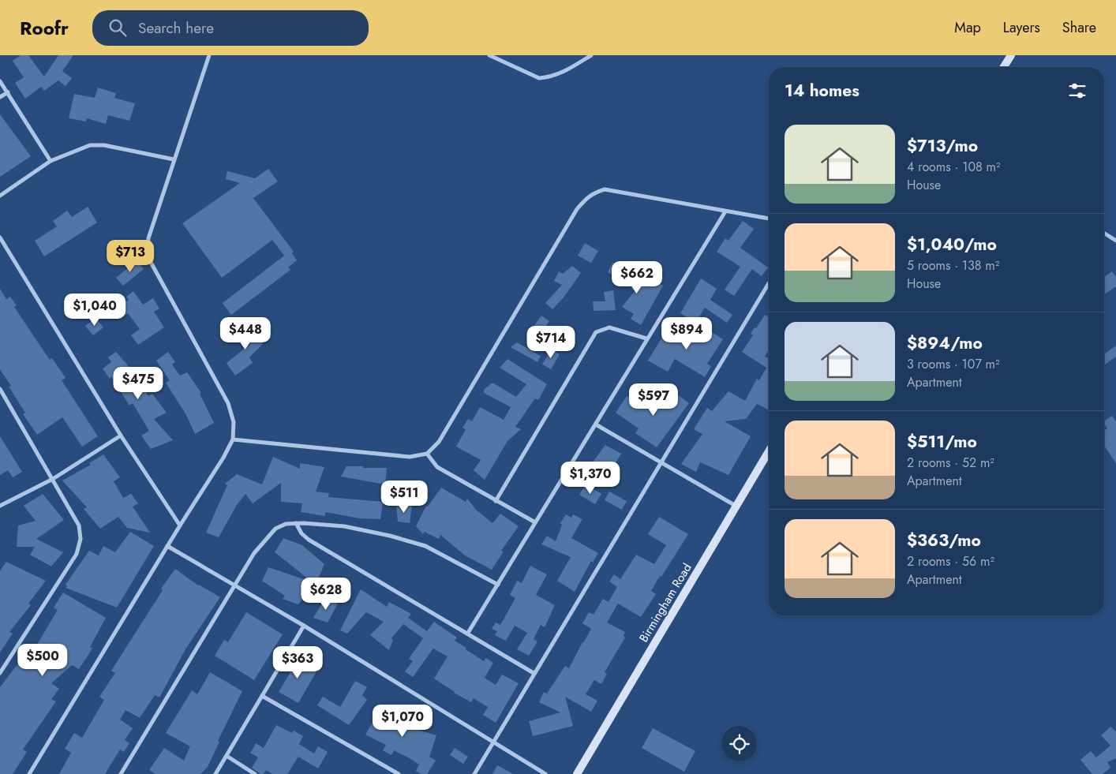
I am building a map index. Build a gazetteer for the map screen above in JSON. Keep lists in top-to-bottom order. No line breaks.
{"streets":{"street":["Birmingham Road"]},"page":{"header":"Roofr","search":"Search here","nav":["Map","Layers","Share"],"heading":"14 homes","list":[{"name":"$713/mo","note":"4 rooms · 108 m² · House"},{"name":"$1,040/mo","note":"5 rooms · 138 m² · House"},{"name":"$894/mo","note":"3 rooms · 107 m² · Apartment"},{"name":"$511/mo","note":"2 rooms · 52 m² · Apartment"},{"name":"$363/mo","note":"2 rooms · 56 m² · Apartment"}],"price":["$713","$662","$1,040","$448","$894","$714","$475","$597","$1,370","$511","$628","$500","$363","$1,070"]}}
